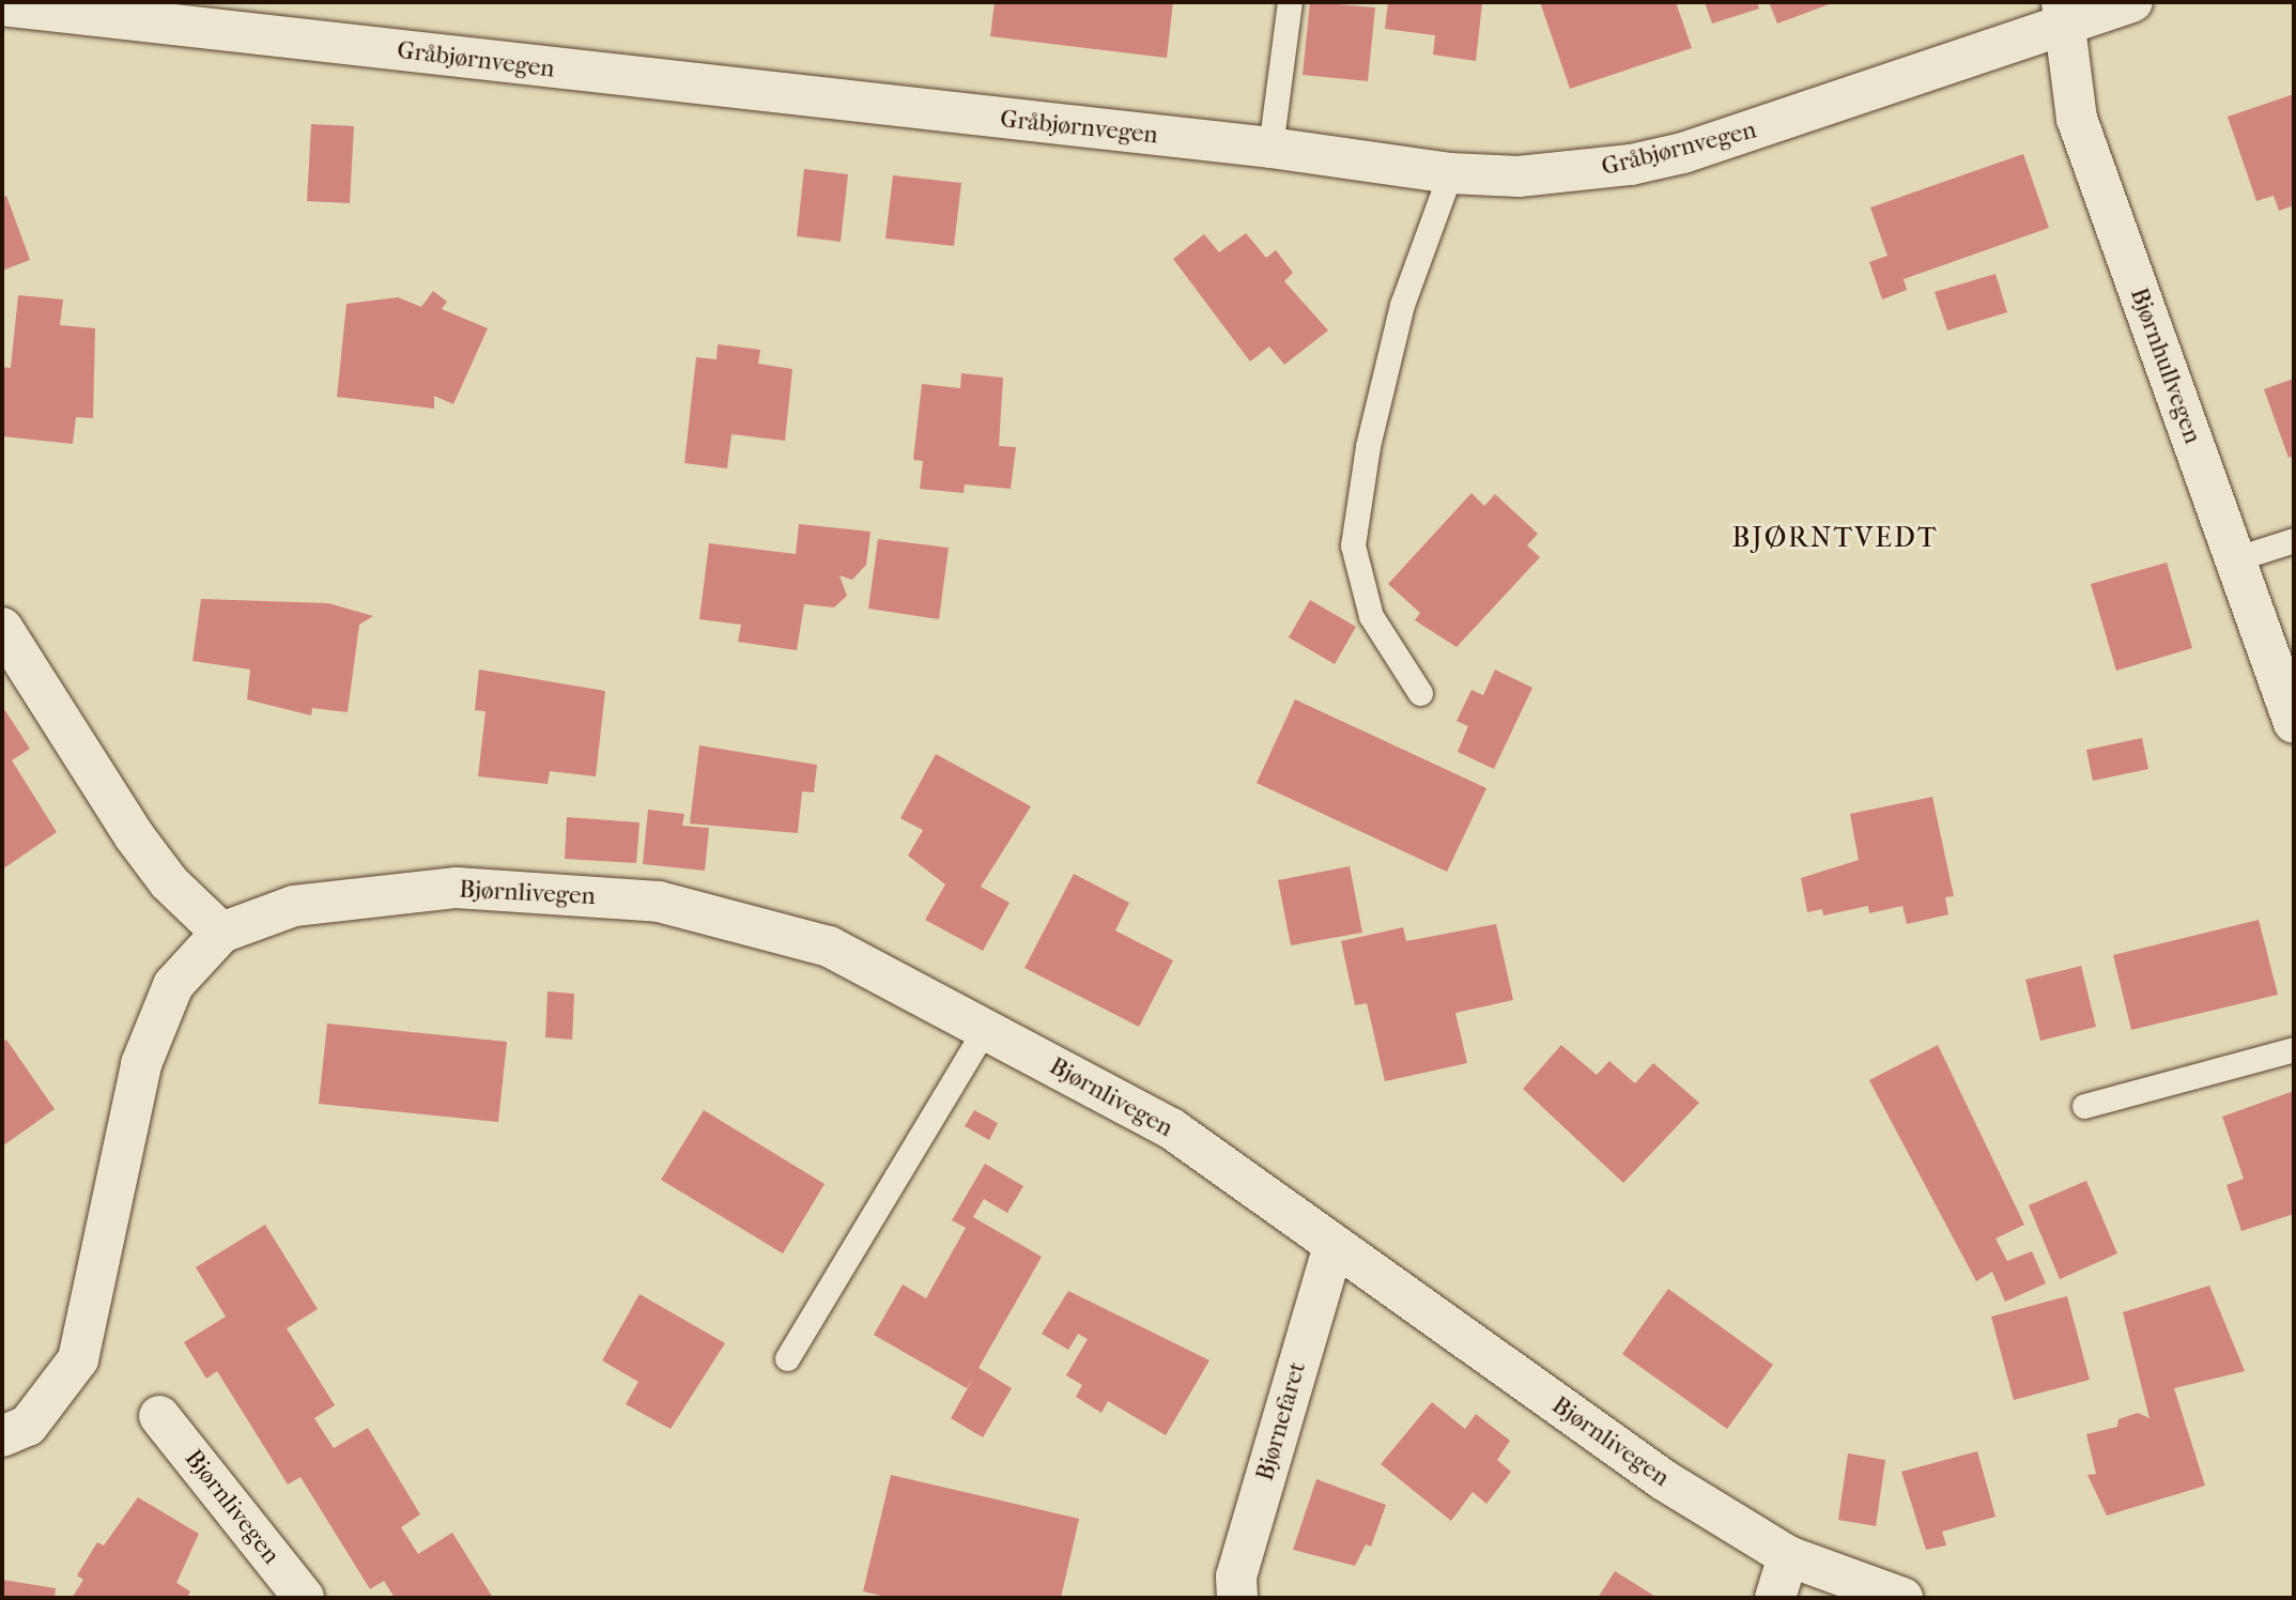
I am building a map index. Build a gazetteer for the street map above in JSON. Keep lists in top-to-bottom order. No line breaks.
{"streets":{"street":["Gråbjørnvegen","Bjørnhullvegen","Bjørnlivegen","Bjørnefaret"]},"crossings":[["Gråbjørnvegen","Bjørnhullvegen"],["Bjørnlivegen","Bjørnefaret"]],"districts":["BJØRNTVEDT"]}
